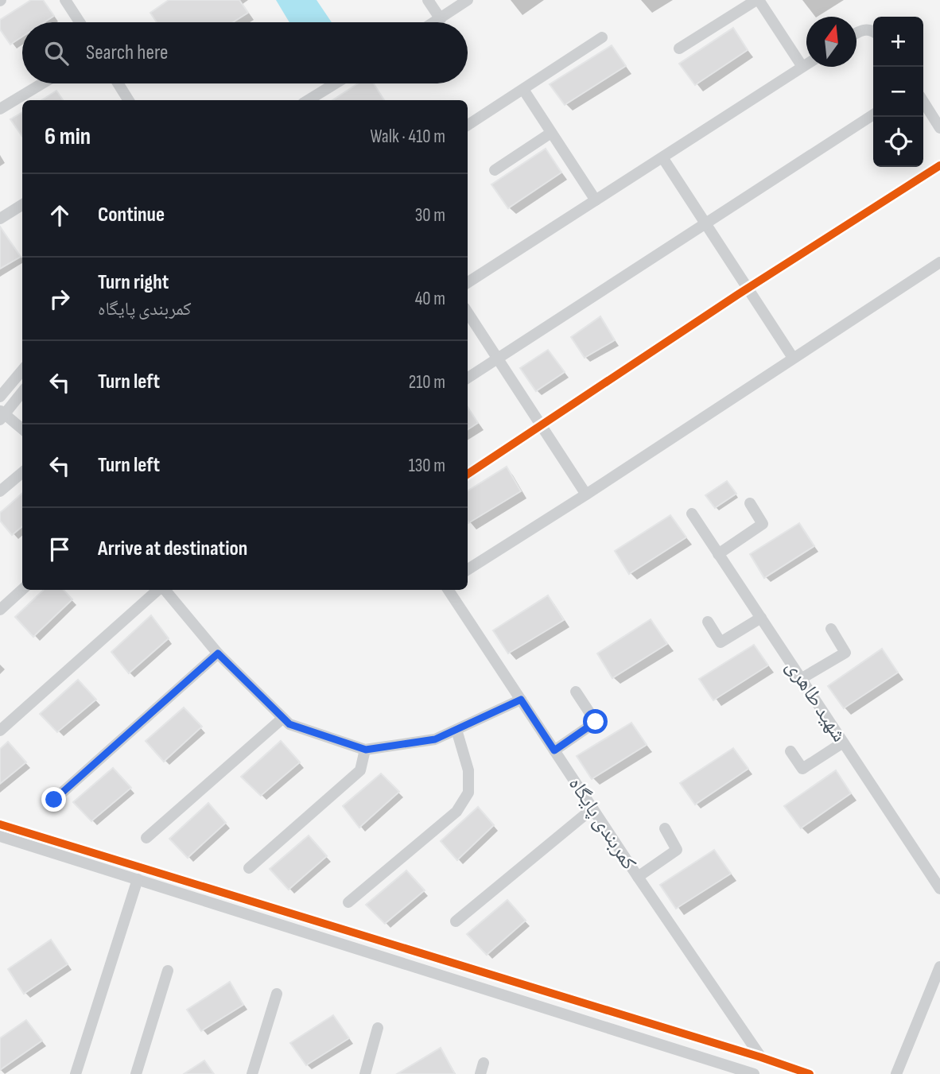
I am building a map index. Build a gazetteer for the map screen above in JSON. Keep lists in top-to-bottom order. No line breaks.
{"streets":{"street":["شهید طاهری","کمربندی پایگاه"]},"north":"top","page":{"map_buttons":["+","−"],"search":"Search here","heading":["6 min","Walk · 410 m"],"list":[["Continue","30 m"],["Turn right","کمربندی پایگاه","40 m"],["Turn left","210 m"],["Turn left","130 m"],"Arrive at destination"]}}
